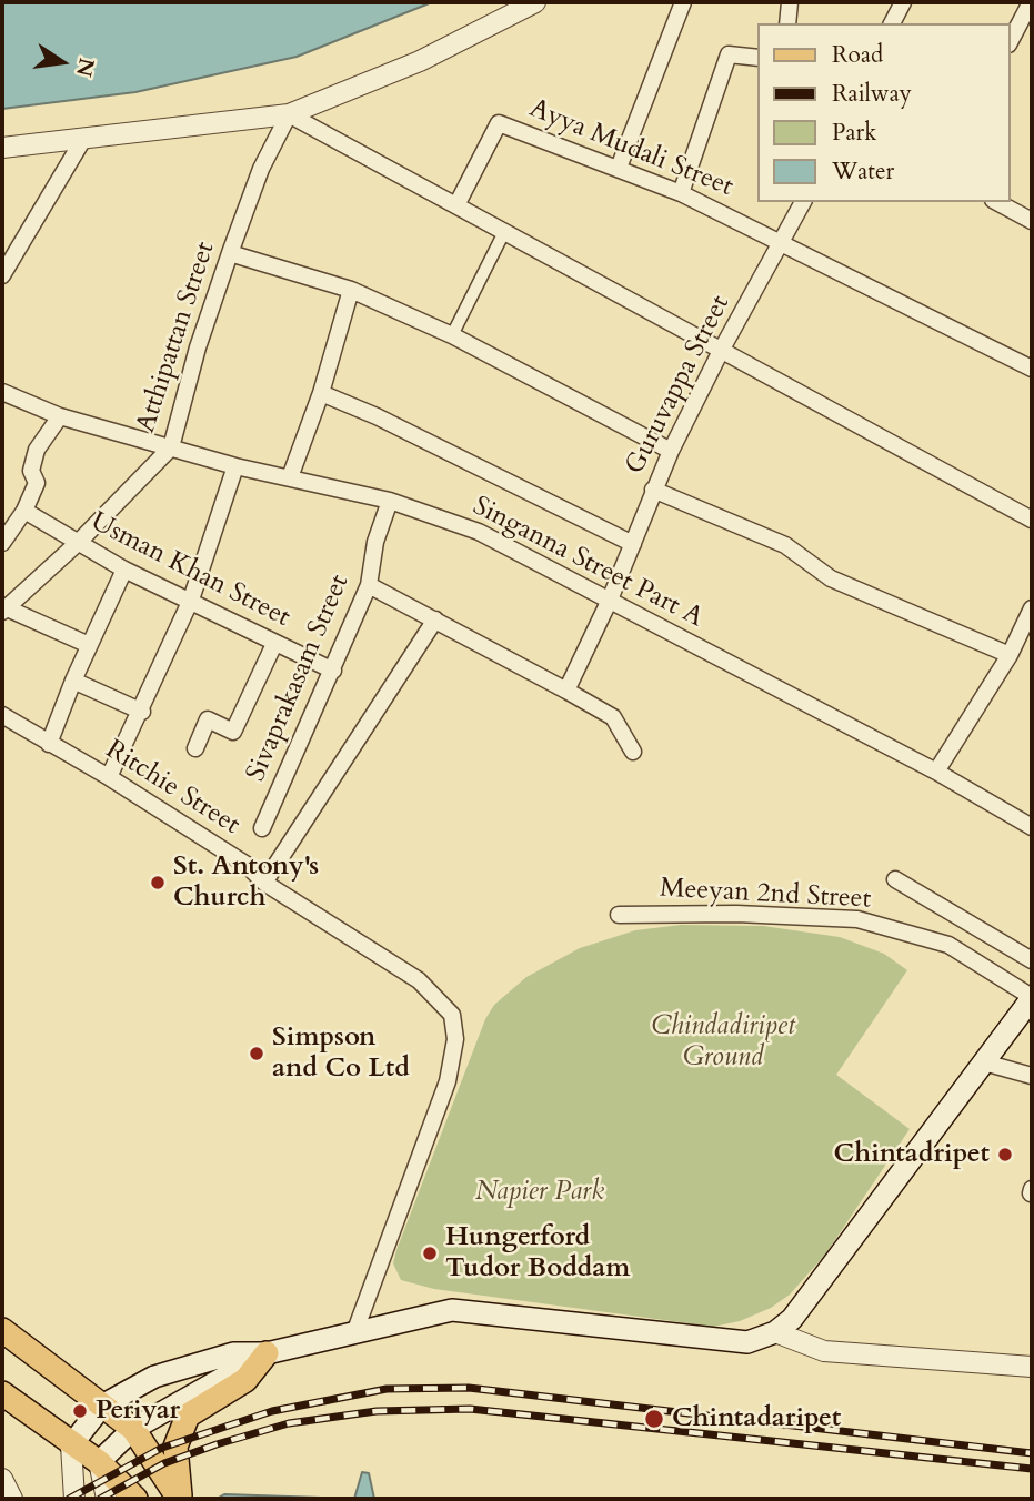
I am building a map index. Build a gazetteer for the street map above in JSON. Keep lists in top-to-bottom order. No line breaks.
{"streets":{"street":["Ayya Mudali Street","Atthipattan Street","Guruvappa Street","Singanna Street Part A","Usman Khan Street","Sivaprakasam Street","Ritchie Street","Meeyan 2nd Street"]},"crossings":[["Ayya Mudali Street","Guruvappa Street"],["Atthipattan Street","Singanna Street Part A"],["Atthipattan Street","Usman Khan Street"],["Guruvappa Street","Singanna Street Part A"],["Singanna Street Part A","Sivaprakasam Street"],["Usman Khan Street","Sivaprakasam Street"]],"parks":["Chindadiripet Ground","Napier Park"],"places":["St. Antony's Church","Simpson and Co Ltd","Chintadripet","Hungerford Tudor Boddam","Periyar","Chintadaripet"],"legend":["Road","Railway","Park","Water"],"north":"right"}
